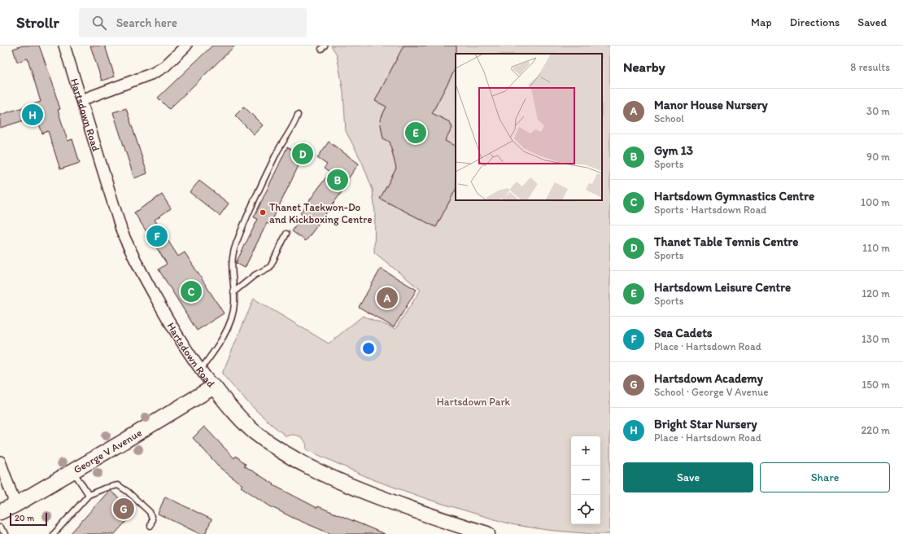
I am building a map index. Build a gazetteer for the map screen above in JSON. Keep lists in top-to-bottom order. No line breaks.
{"streets":{"main road":["Hartsdown Road","George V Avenue"]},"crossings":[["Hartsdown Road","George V Avenue"]],"parks":["Hartsdown Park"],"places":["Thanet Taekwon-Do and Kickboxing Centre"],"scale_bar":"20 m","page":{"header":"Strollr","search":"Search here","nav":["Map","Directions","Saved"],"heading":["Nearby","8 results"],"list":[{"mark":"A","name":"Manor House Nursery","note":"School","value":"30 m"},{"mark":"B","name":"Gym 13","note":"Sports","value":"90 m"},{"mark":"C","name":"Hartsdown Gymnastics Centre","note":"Sports · Hartsdown Road","value":"100 m"},{"mark":"D","name":"Thanet Table Tennis Centre","note":"Sports","value":"110 m"},{"mark":"E","name":"Hartsdown Leisure Centre","note":"Sports","value":"120 m"},{"mark":"F","name":"Sea Cadets","note":"Place · Hartsdown Road","value":"130 m"},{"mark":"G","name":"Hartsdown Academy","note":"School · George V Avenue","value":"150 m"},{"mark":"H","name":"Bright Star Nursery","note":"Place · Hartsdown Road","value":"220 m"}],"pins":["H","E","D","B","F","C","A","G"],"map_buttons":["+","−"],"buttons":["Save","Share"],"scale":"20 m"}}
